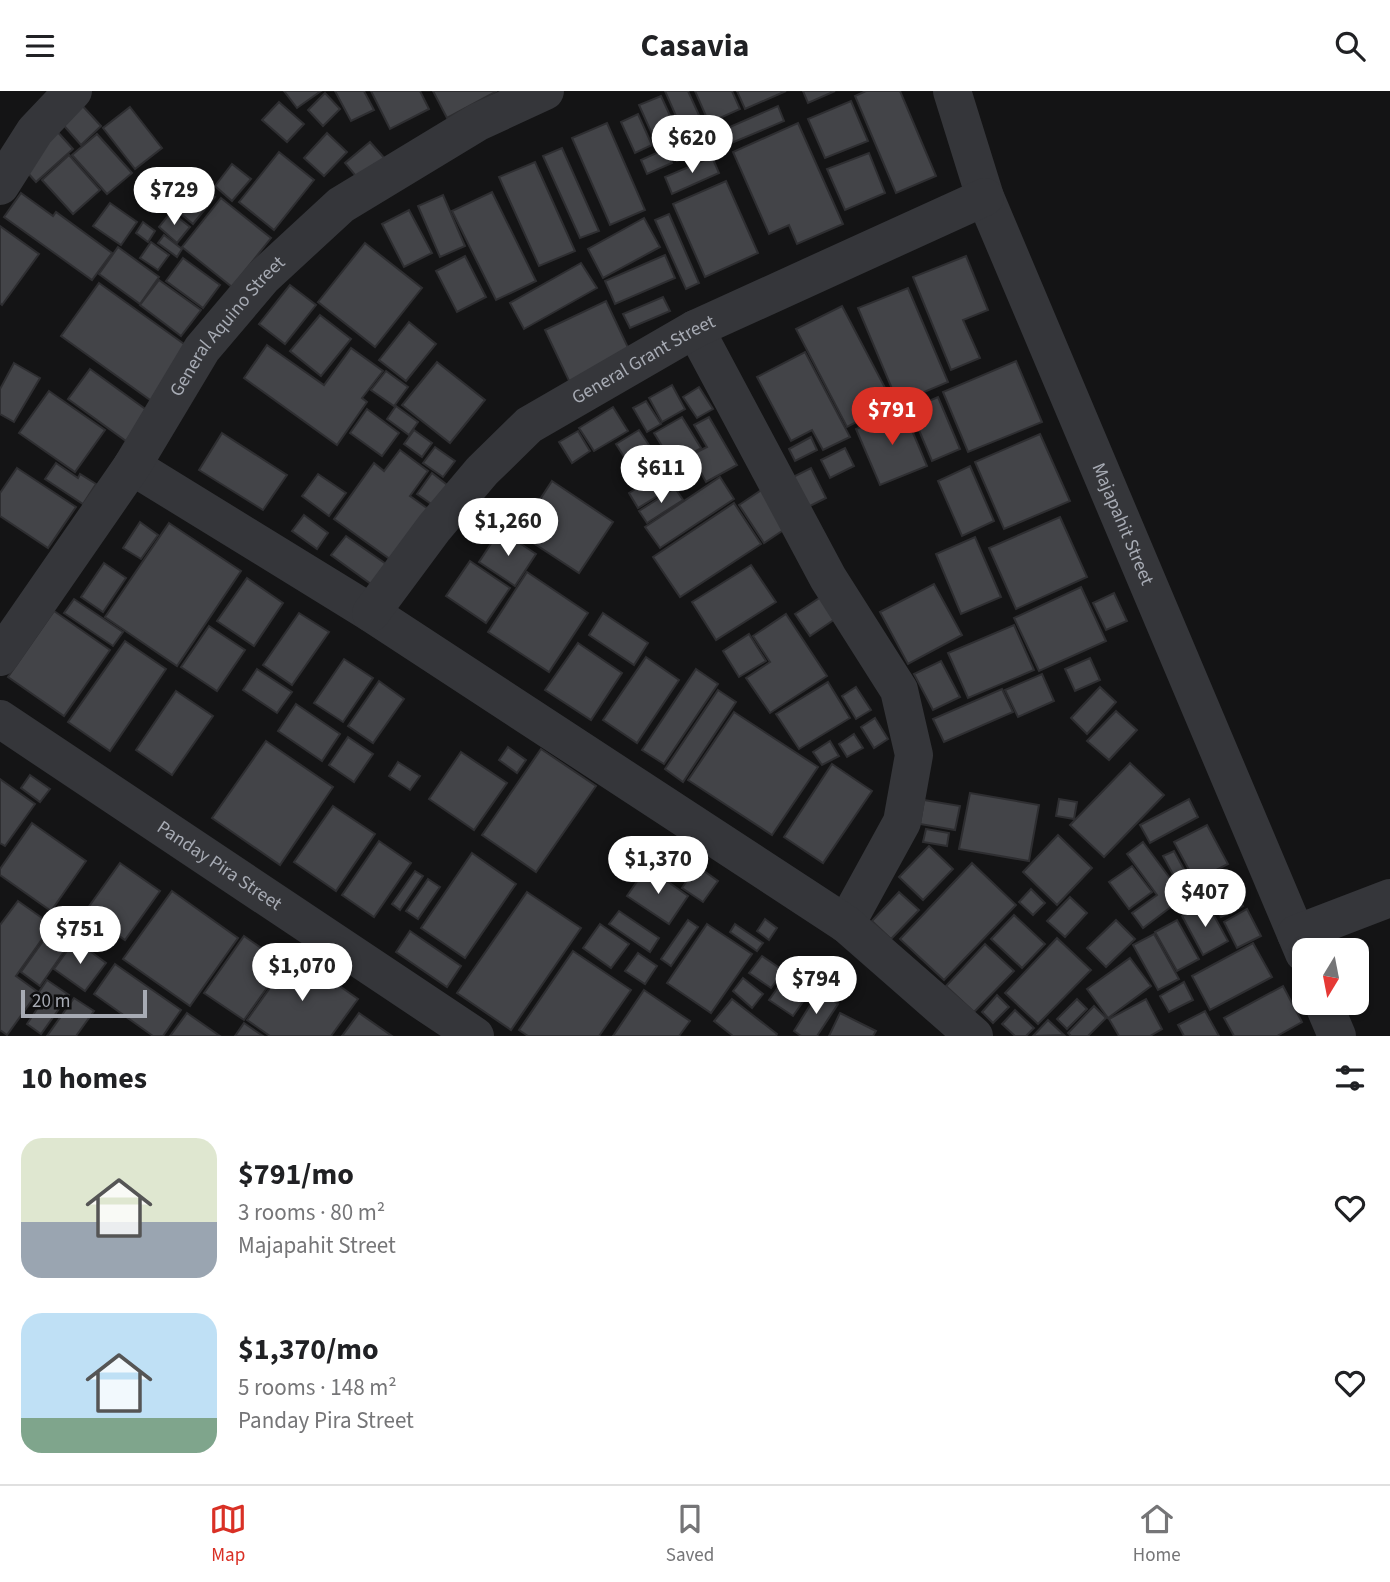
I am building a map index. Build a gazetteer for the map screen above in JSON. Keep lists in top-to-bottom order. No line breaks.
{"streets":{"street":["General Aquino Street","General Grant Street","Majapahit Street","Panday Pira Street"]},"crossings":[["General Grant Street","Majapahit Street"]],"scale_bar":"20 m","north":"bottom","page":{"header":"Casavia","price":["$620","$729","$791","$611","$1,260","$1,370","$407","$751","$1,070","$794"],"scale":"20 m","heading":"10 homes","list":[{"name":"$791/mo","note":"3 rooms · 80 m² · Majapahit Street"},{"name":"$1,370/mo","note":"5 rooms · 148 m² · Panday Pira Street"}],"tabs":["Map","Saved","Home"]}}
